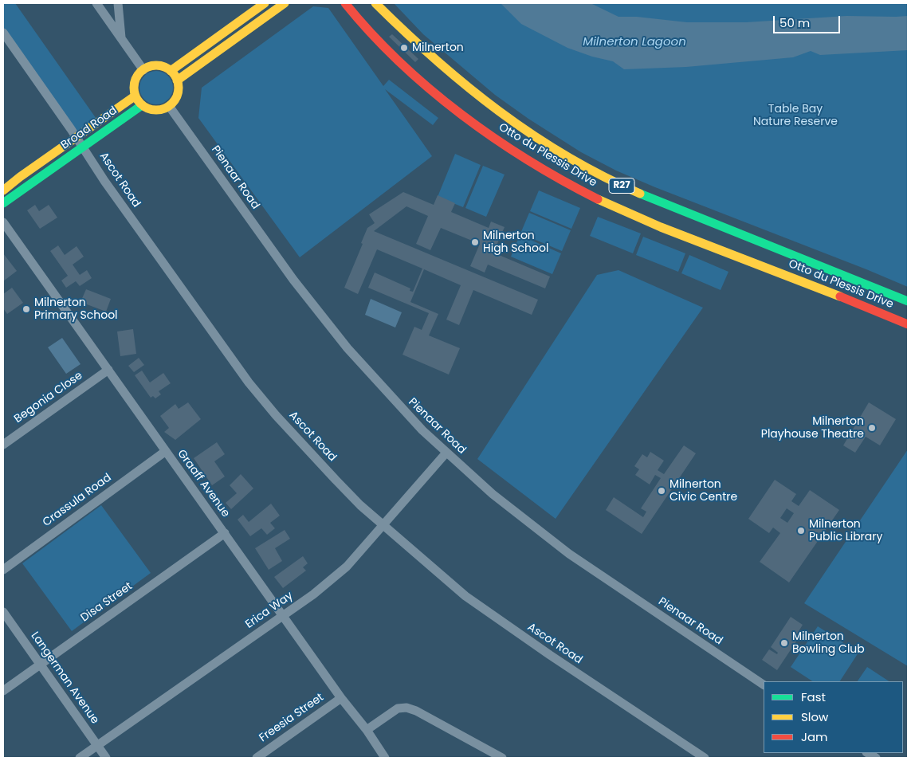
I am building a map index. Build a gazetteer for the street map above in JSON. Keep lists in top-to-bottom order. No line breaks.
{"streets":{"main road":["Broad Road","Otto du Plessis Drive","R27"],"street":["Pienaar Road","Ascot Road","Begonia Close","Graaff Avenue","Crassula Road","Disa Street","Erica Way","Langerman Avenue","Freesia Street"]},"crossings":[["Broad Road","Pienaar Road"],["Broad Road","Ascot Road"],["Pienaar Road","Erica Way"],["Ascot Road","Erica Way"],["Begonia Close","Graaff Avenue"],["Graaff Avenue","Crassula Road"],["Graaff Avenue","Disa Street"],["Graaff Avenue","Erica Way"],["Graaff Avenue","Freesia Street"],["Disa Street","Langerman Avenue"],["Erica Way","Langerman Avenue"]],"water":["Milnerton Lagoon"],"parks":["Table Bay Nature Reserve"],"places":["Milnerton","Milnerton High School","Milnerton Primary School","Milnerton Playhouse Theatre","Milnerton Civic Centre","Milnerton Public Library","Milnerton Bowling Club"],"legend":["Fast","Slow","Jam"],"scale_bar":"50 m"}
